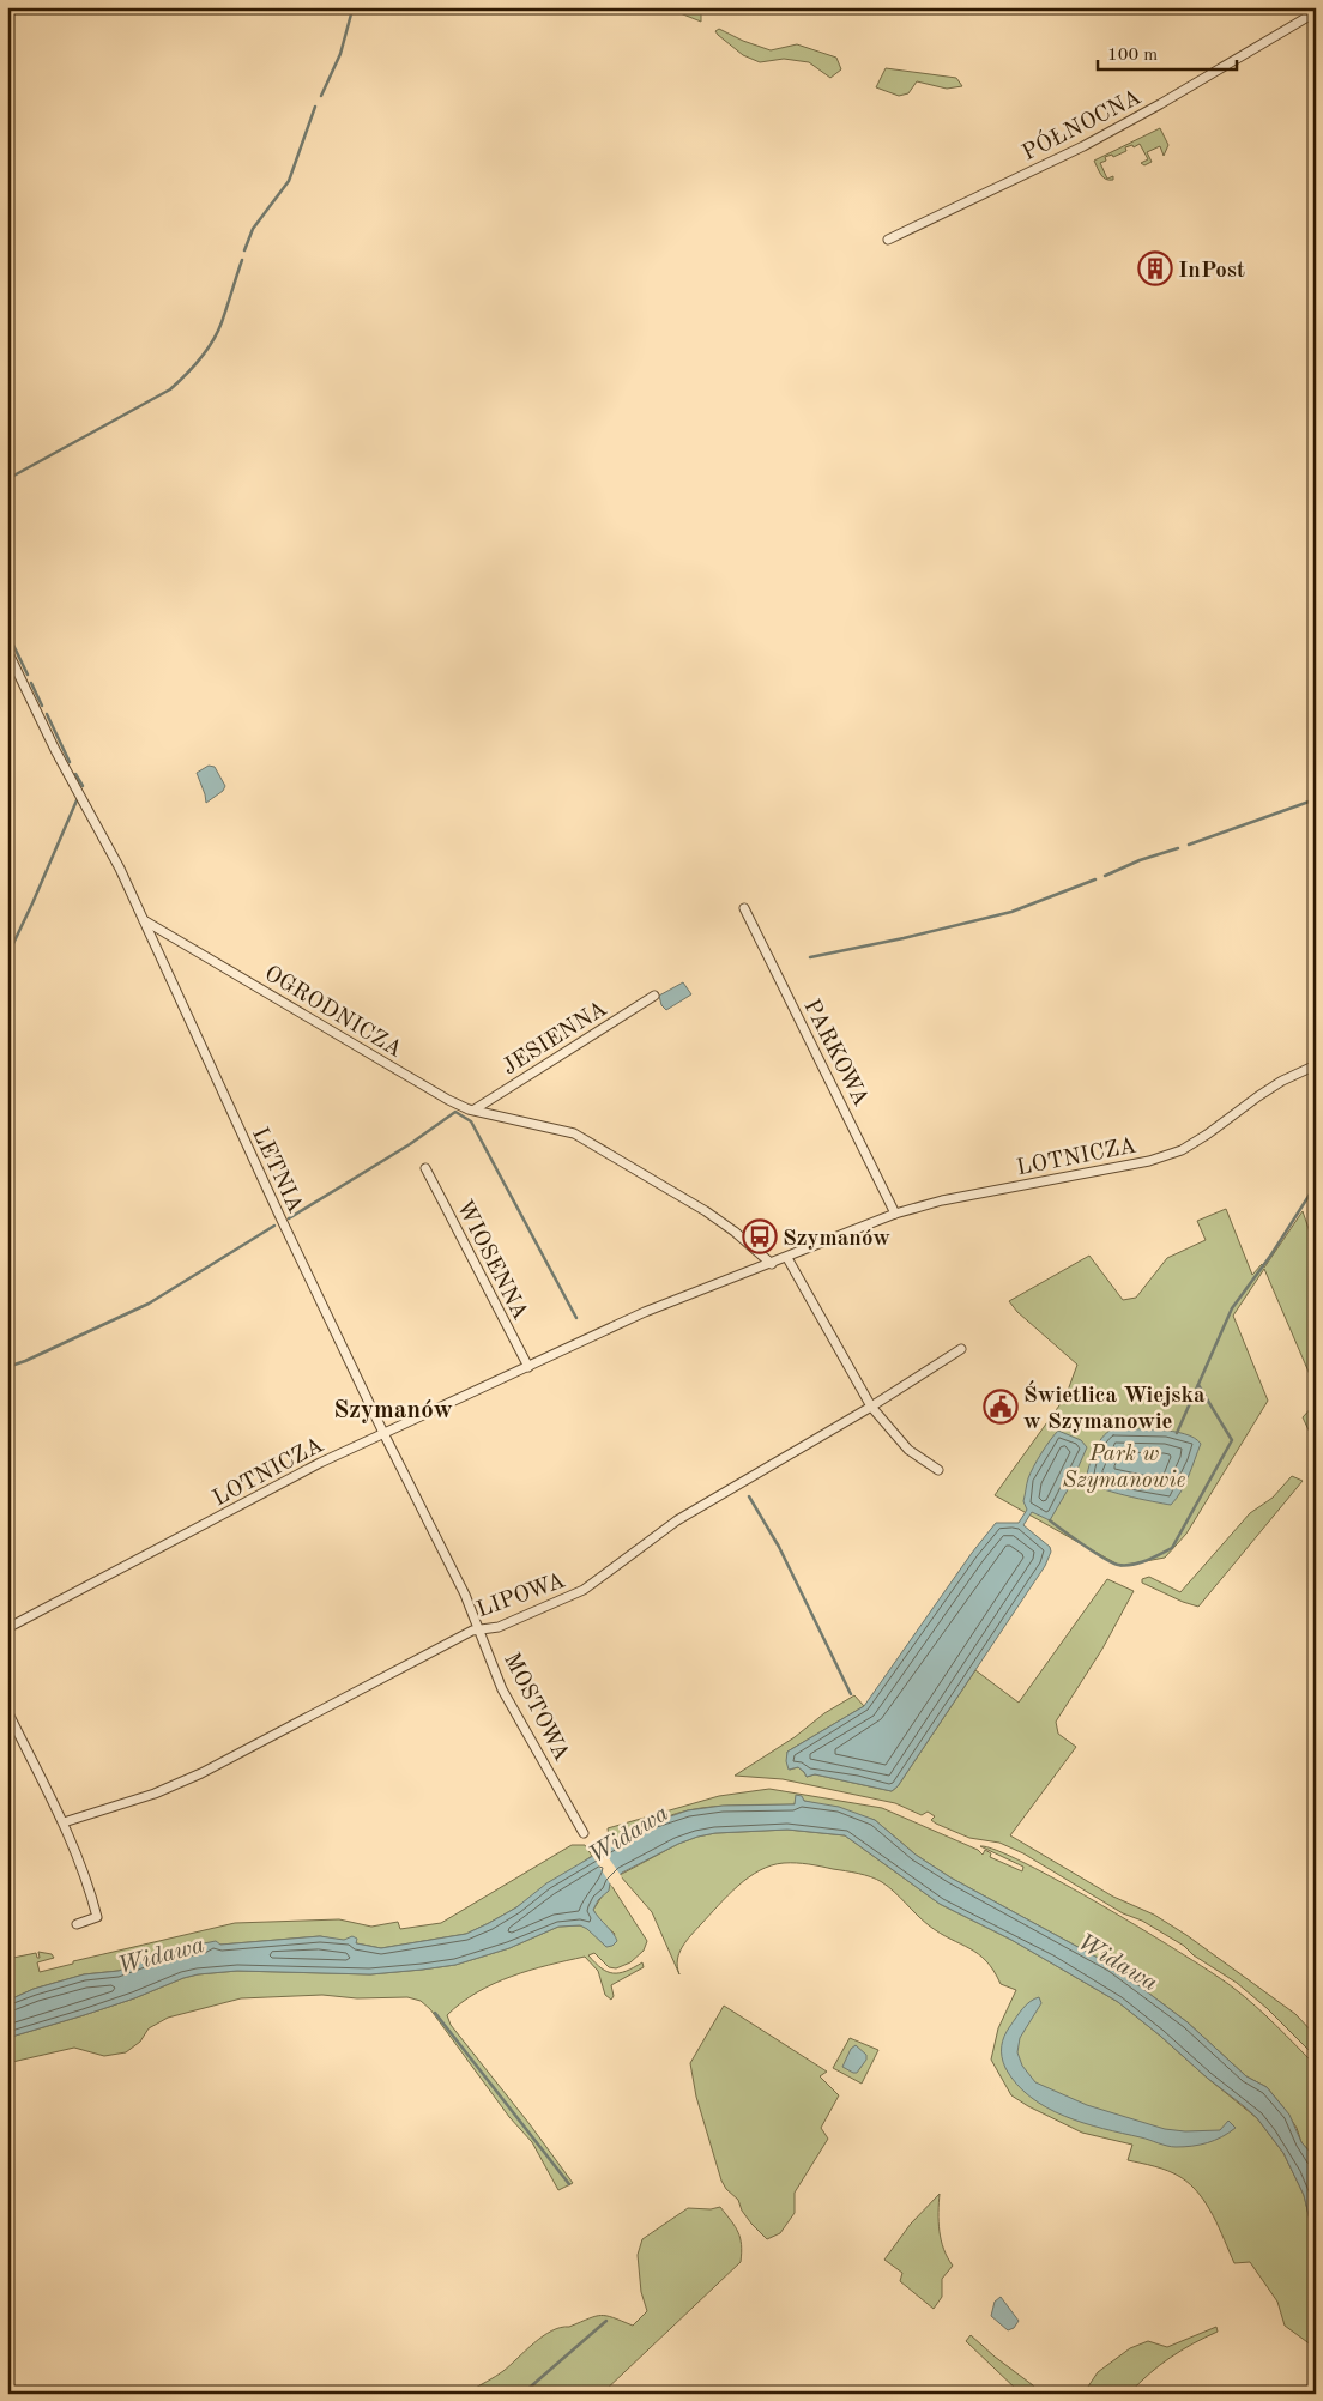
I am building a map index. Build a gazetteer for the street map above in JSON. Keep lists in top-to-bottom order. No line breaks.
{"streets":{"street":["PÓŁNOCNA","OGRODNICZA","JESIENNA","PARKOWA","LOTNICZA","LETNIA","WIOSENNA","LIPOWA","MOSTOWA"]},"crossings":[["OGRODNICZA","JESIENNA"],["OGRODNICZA","LOTNICZA"],["OGRODNICZA","LETNIA"],["PARKOWA","LOTNICZA"],["LOTNICZA","LETNIA"],["LOTNICZA","WIOSENNA"],["LOTNICZA","MOSTOWA"],["LETNIA","MOSTOWA"],["LIPOWA","MOSTOWA"]],"districts":["Szymanów"],"water":["Widawa"],"parks":["Park w Szymanowie"],"places":{"building":["InPost"],"bus stop":["Szymanów"],"public building":["Świetlica Wiejska w Szymanowie"]},"scale_bar":"100 m"}
